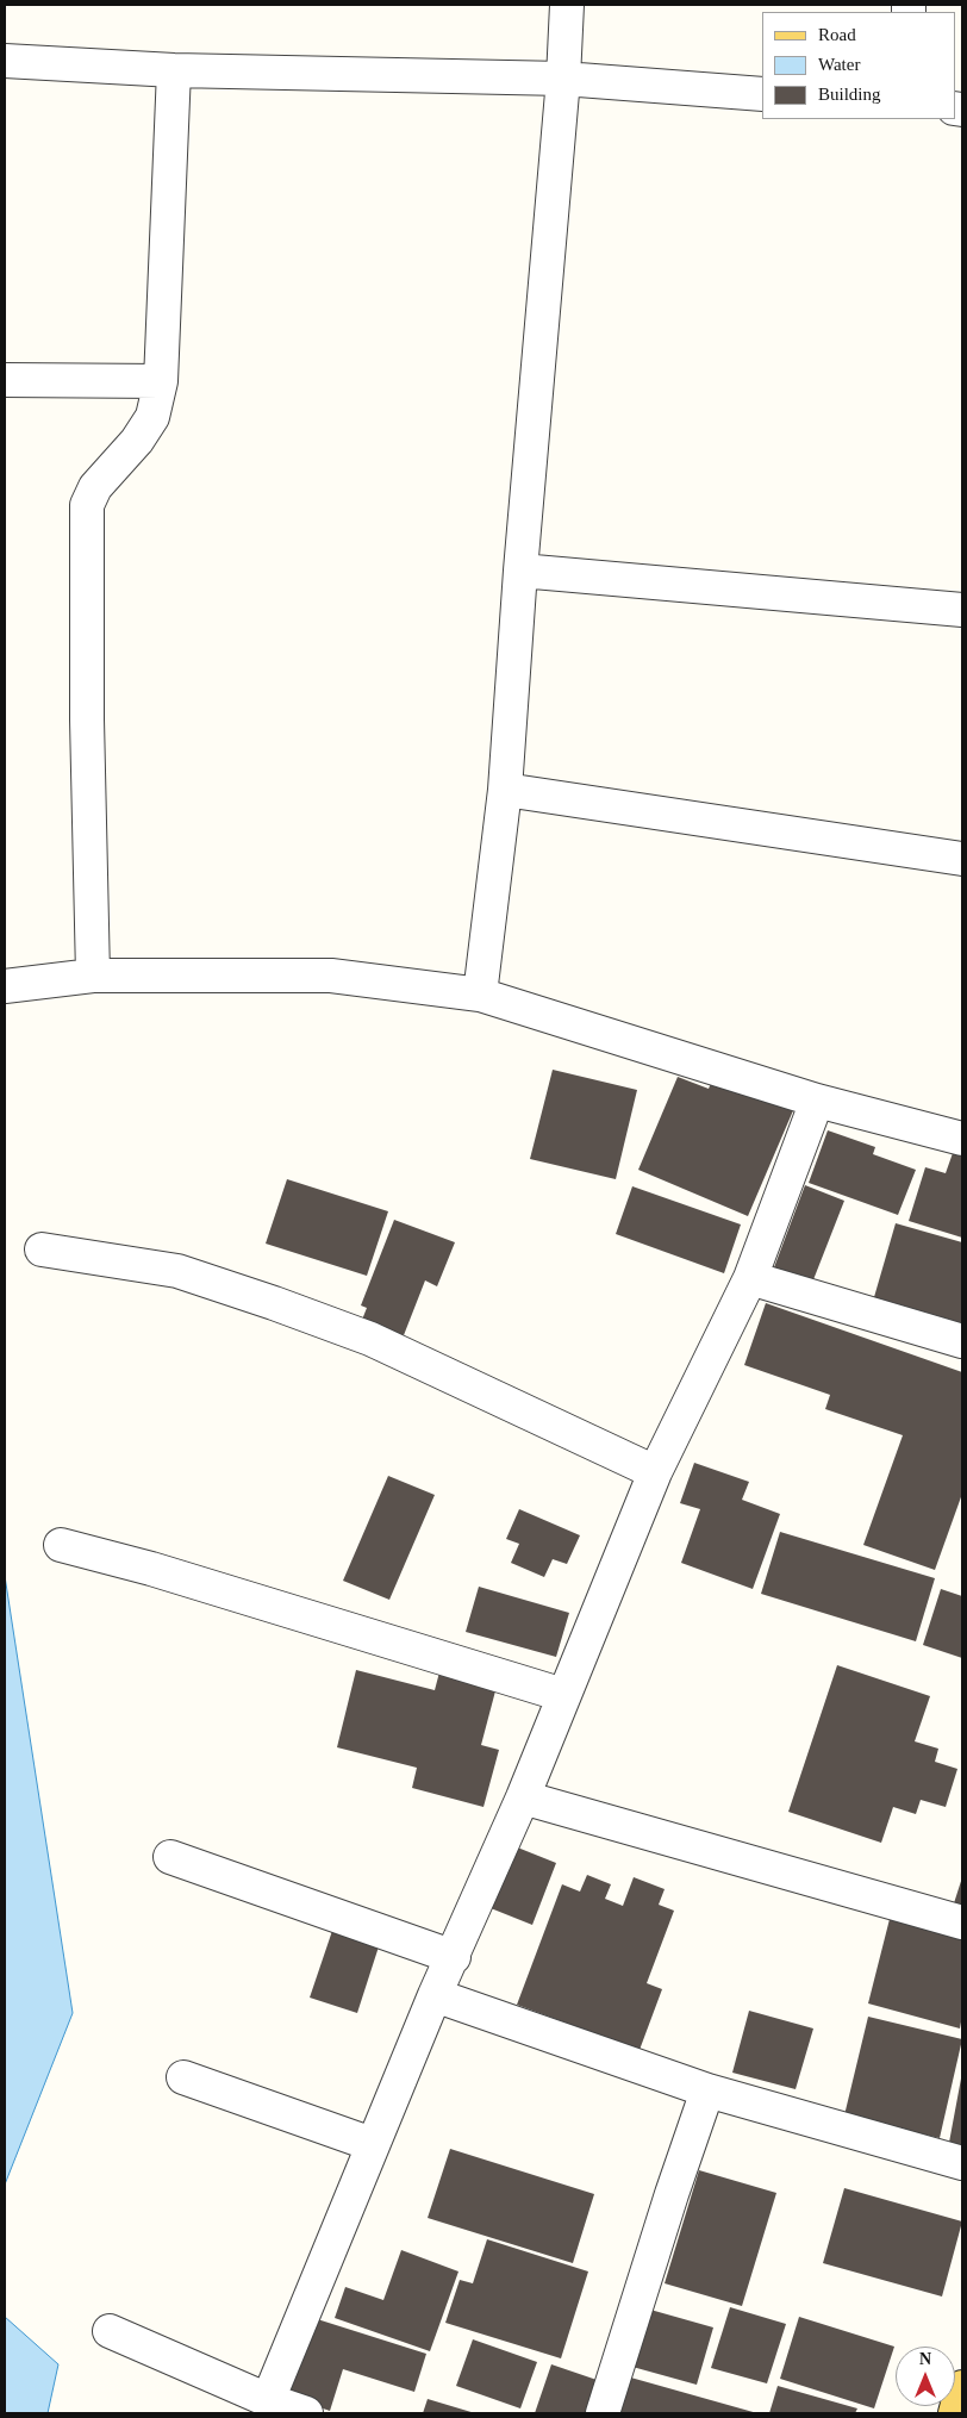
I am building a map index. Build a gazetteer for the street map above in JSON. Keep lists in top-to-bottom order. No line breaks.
{"legend":["Road","Water","Building"],"north":"top"}
